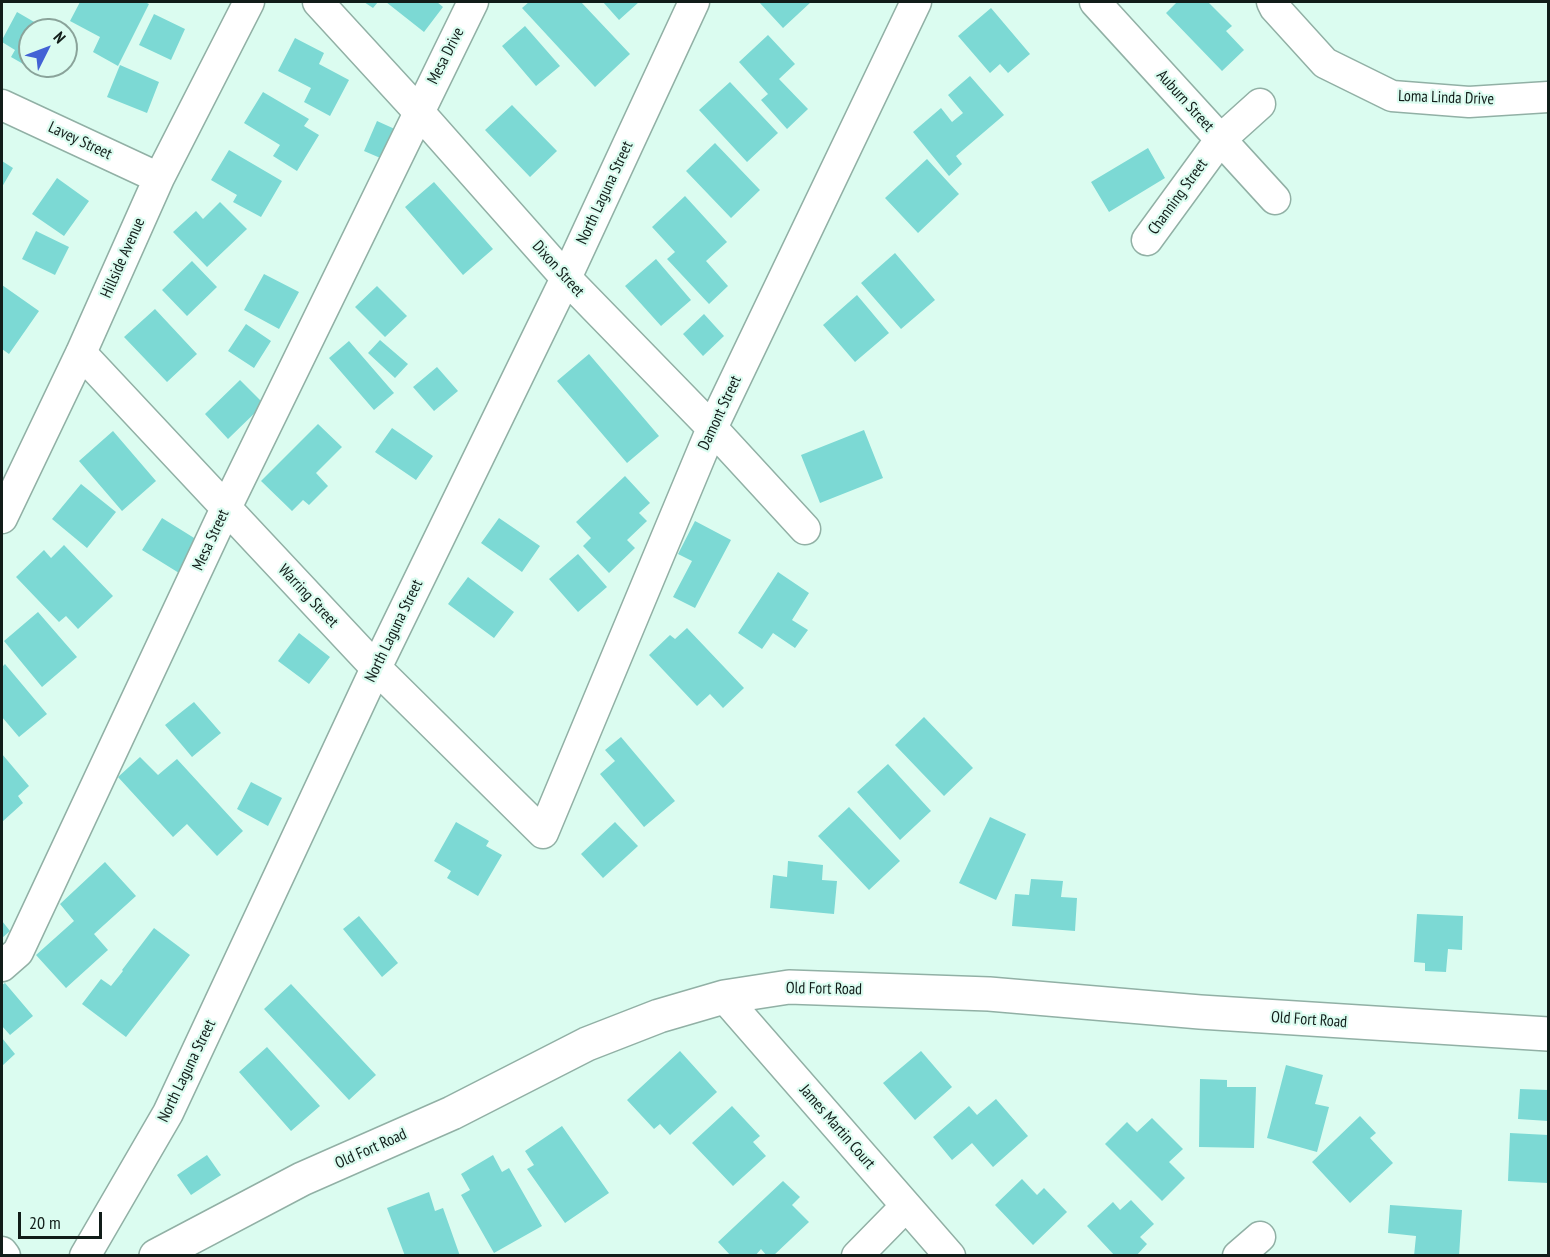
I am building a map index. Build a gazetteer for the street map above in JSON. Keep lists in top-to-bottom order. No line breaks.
{"streets":{"street":["Mesa Drive","Loma Linda Drive","Auburn Street","Lavey Street","North Laguna Street","Channing Street","Hillside Avenue","Dixon Street","Damont Street","Mesa Street","Warring Street","Old Fort Road","James Martin Court"]},"crossings":[["Mesa Drive","Dixon Street"],["Mesa Drive","Mesa Street"],["Auburn Street","Channing Street"],["Lavey Street","Hillside Avenue"],["North Laguna Street","Dixon Street"],["North Laguna Street","Warring Street"],["Hillside Avenue","Warring Street"],["Dixon Street","Damont Street"],["Dixon Street","Mesa Street"],["Damont Street","Warring Street"],["Mesa Street","Warring Street"],["Old Fort Road","James Martin Court"]],"scale_bar":"20 m","north":"top right"}
